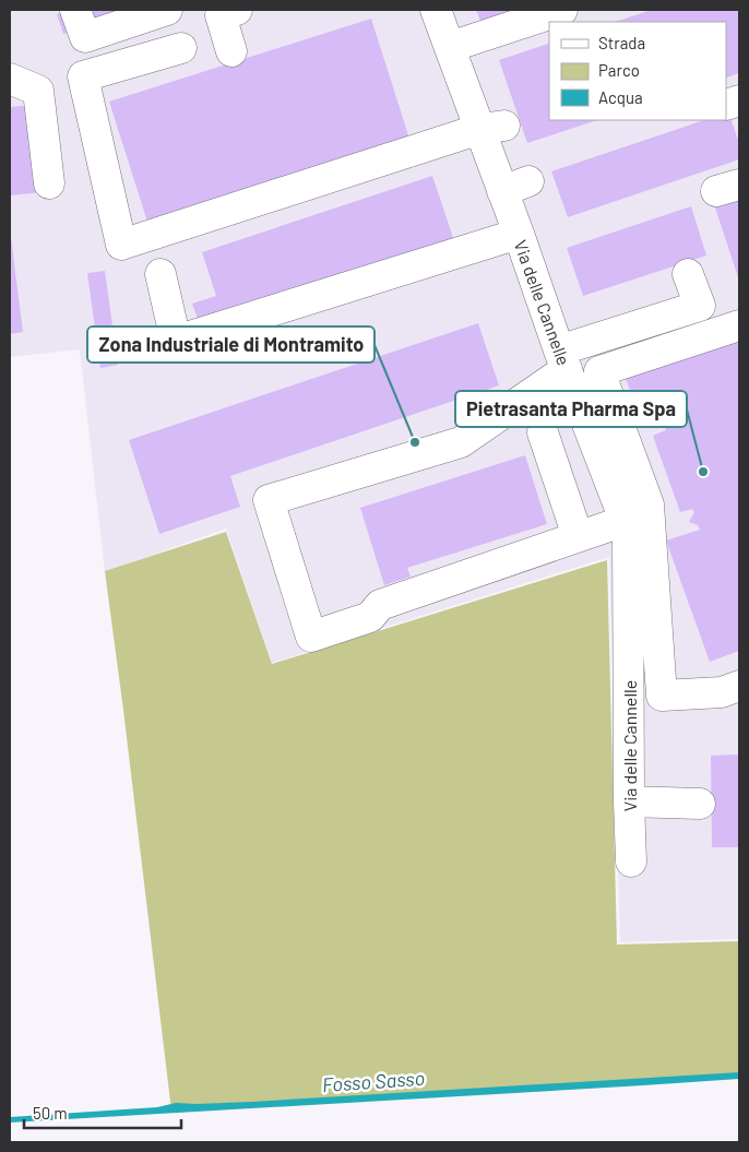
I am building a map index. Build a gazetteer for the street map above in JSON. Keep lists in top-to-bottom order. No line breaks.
{"streets":{"street":["Via delle Cannelle"]},"water":["Fosso Sasso"],"places":["Zona Industriale di Montramito","Pietrasanta Pharma Spa"],"legend":["Strada","Parco","Acqua"],"scale_bar":"50 m"}
